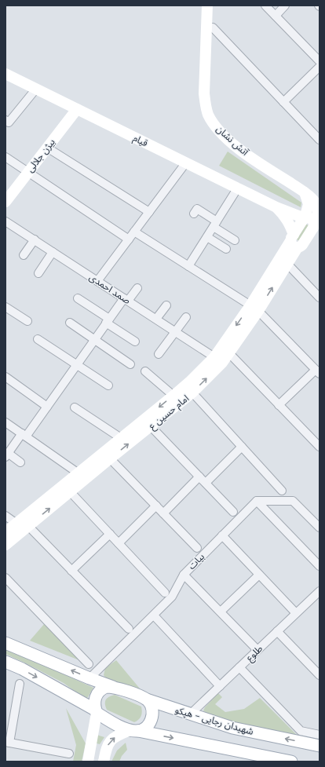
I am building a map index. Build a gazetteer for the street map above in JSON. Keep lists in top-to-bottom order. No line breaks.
{"streets":{"main road":["شهیدان رجایی - هپکو"],"street":["قیام","آتش نشان","بیژن جلالی","صمد احمدی","امام حسین ع","بیات","طلوع"]},"crossings":[["قیام","آتش نشان"],["قیام","بیژن جلالی"],["قیام","امام حسین ع"],["صمد احمدی","امام حسین ع"],["طلوع","شهیدان رجایی - هپکو"]]}
